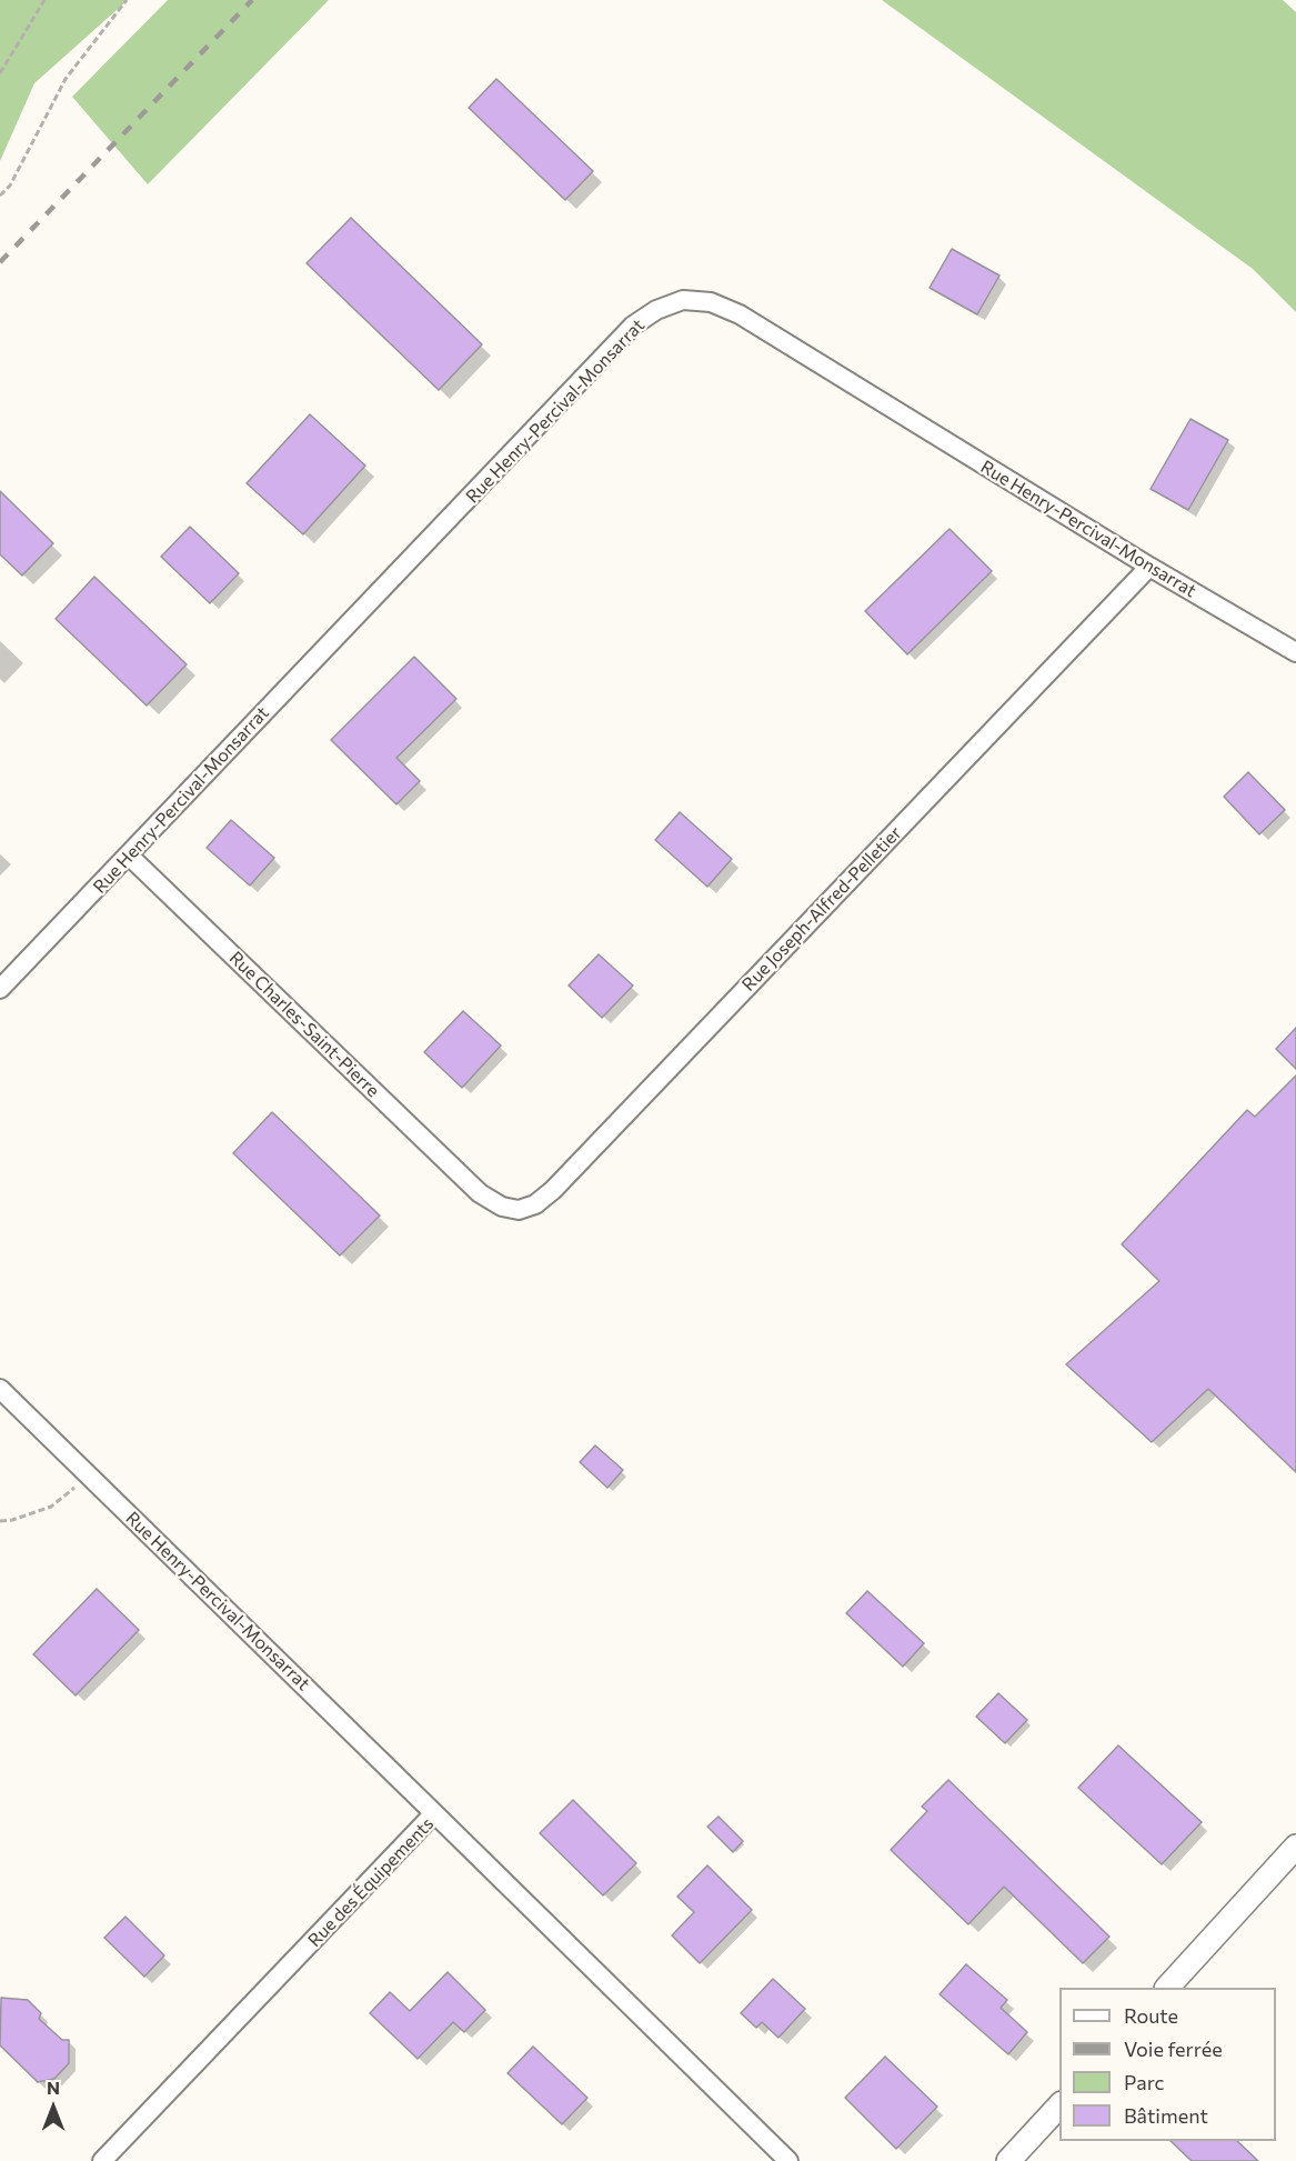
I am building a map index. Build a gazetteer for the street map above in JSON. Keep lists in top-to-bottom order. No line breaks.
{"streets":{"street":["Rue Henry-Percival-Monsarrat","Rue Joseph-Alfred-Pelletier","Rue Charles-Saint-Pierre","Rue des Équipements"]},"crossings":[["Rue Henry-Percival-Monsarrat","Rue Joseph-Alfred-Pelletier"],["Rue Henry-Percival-Monsarrat","Rue Charles-Saint-Pierre"],["Rue Henry-Percival-Monsarrat","Rue des Équipements"],["Rue Joseph-Alfred-Pelletier","Rue Charles-Saint-Pierre"]],"legend":["Route","Voie ferrée","Parc","Bâtiment"],"north":"top"}
